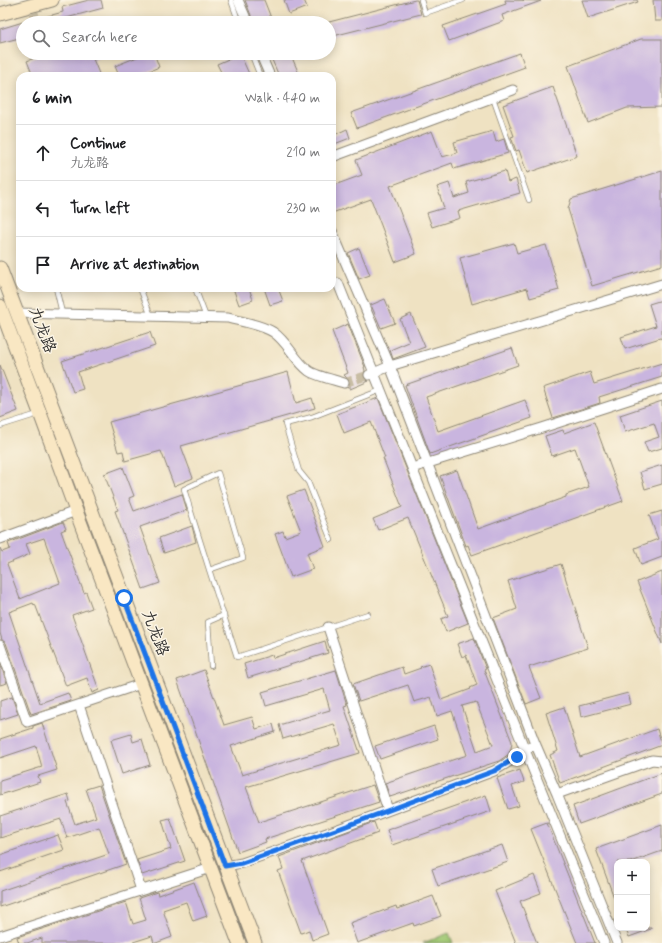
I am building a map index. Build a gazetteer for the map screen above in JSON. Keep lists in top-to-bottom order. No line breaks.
{"streets":{"main road":["九龙路"]},"page":{"search":"Search here","heading":["6 min","Walk · 440 m"],"list":[["Continue","九龙路","210 m"],["Turn left","230 m"],"Arrive at destination"],"map_buttons":["+","−"]}}
